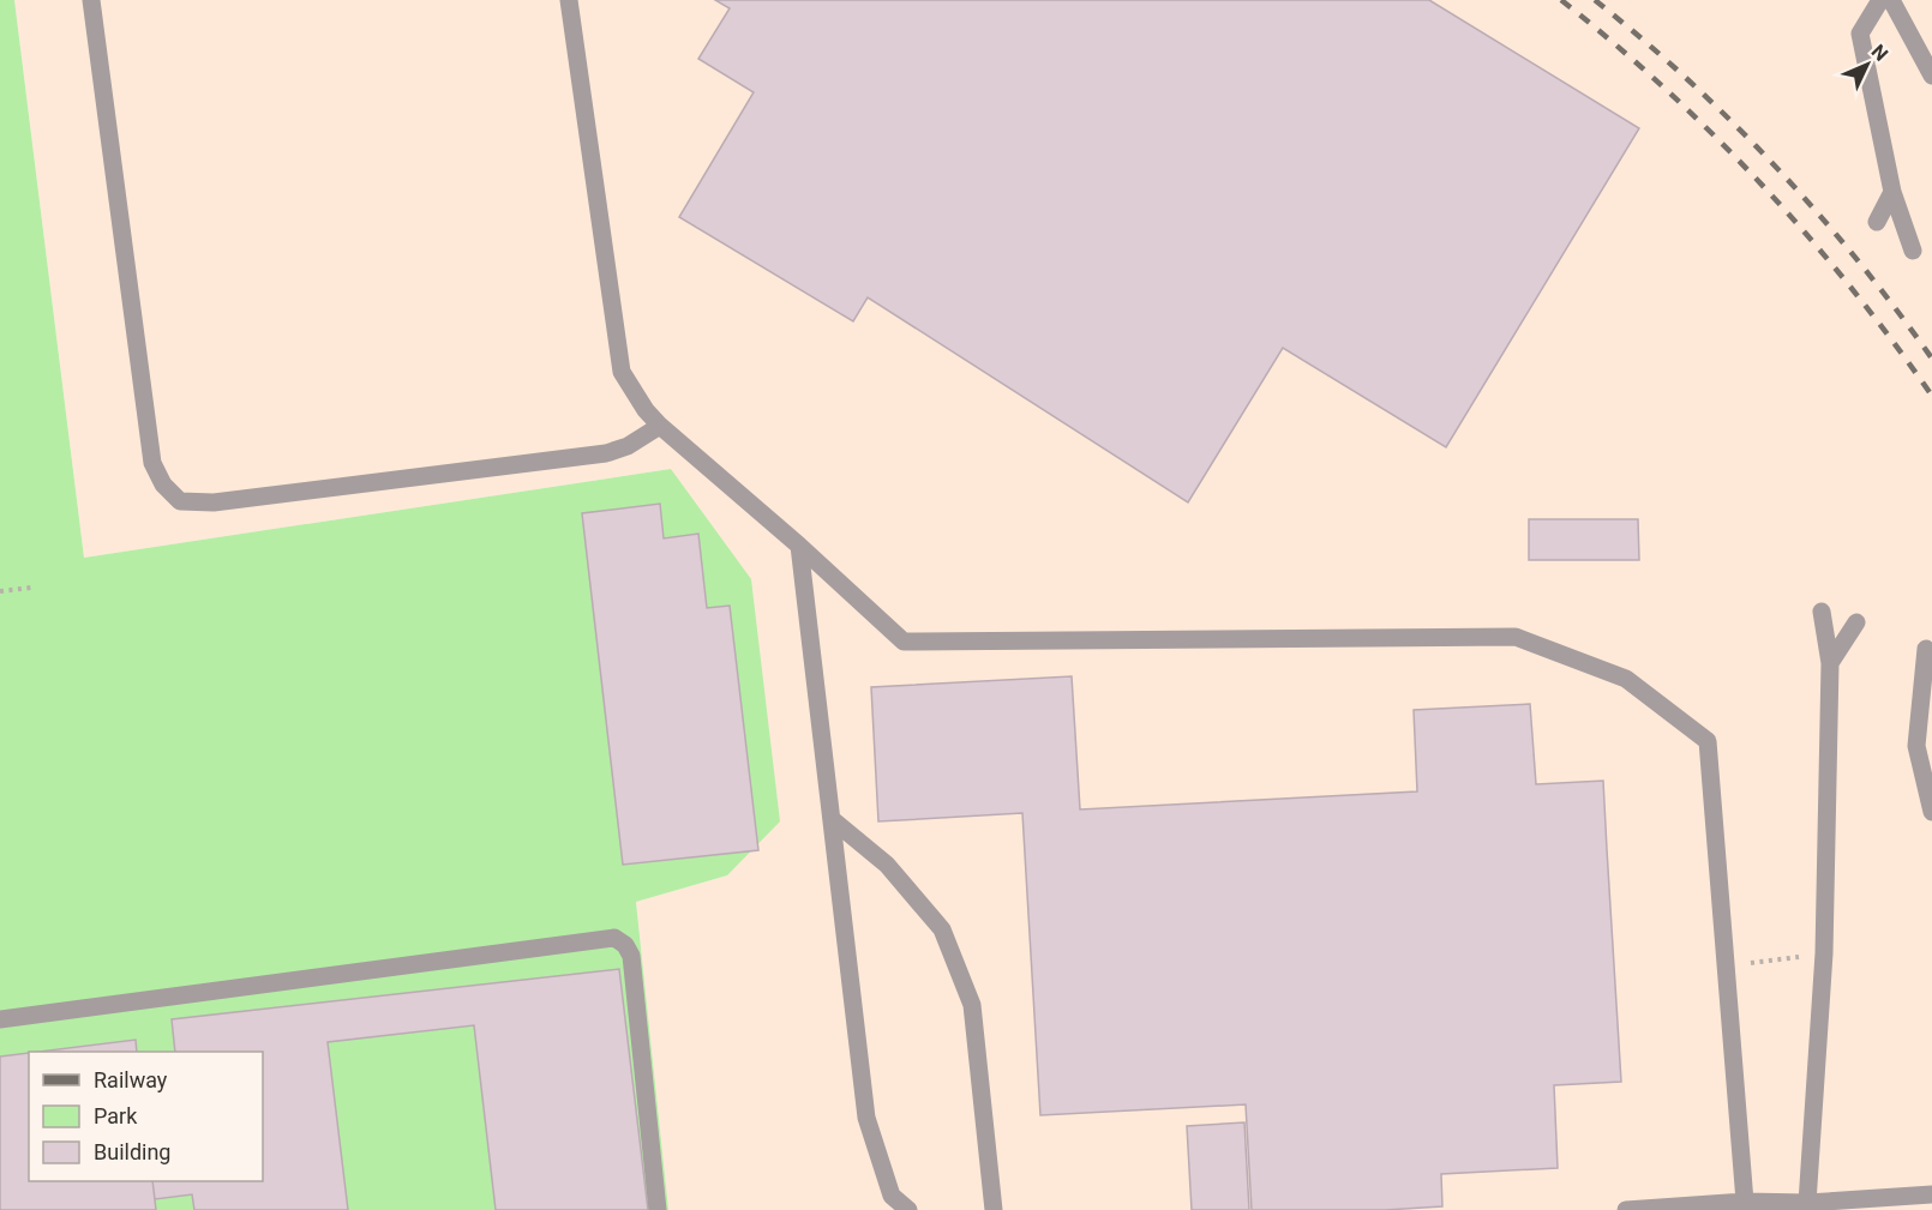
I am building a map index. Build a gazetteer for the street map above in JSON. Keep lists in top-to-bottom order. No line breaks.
{"legend":["Railway","Park","Building"],"north":"top right"}
